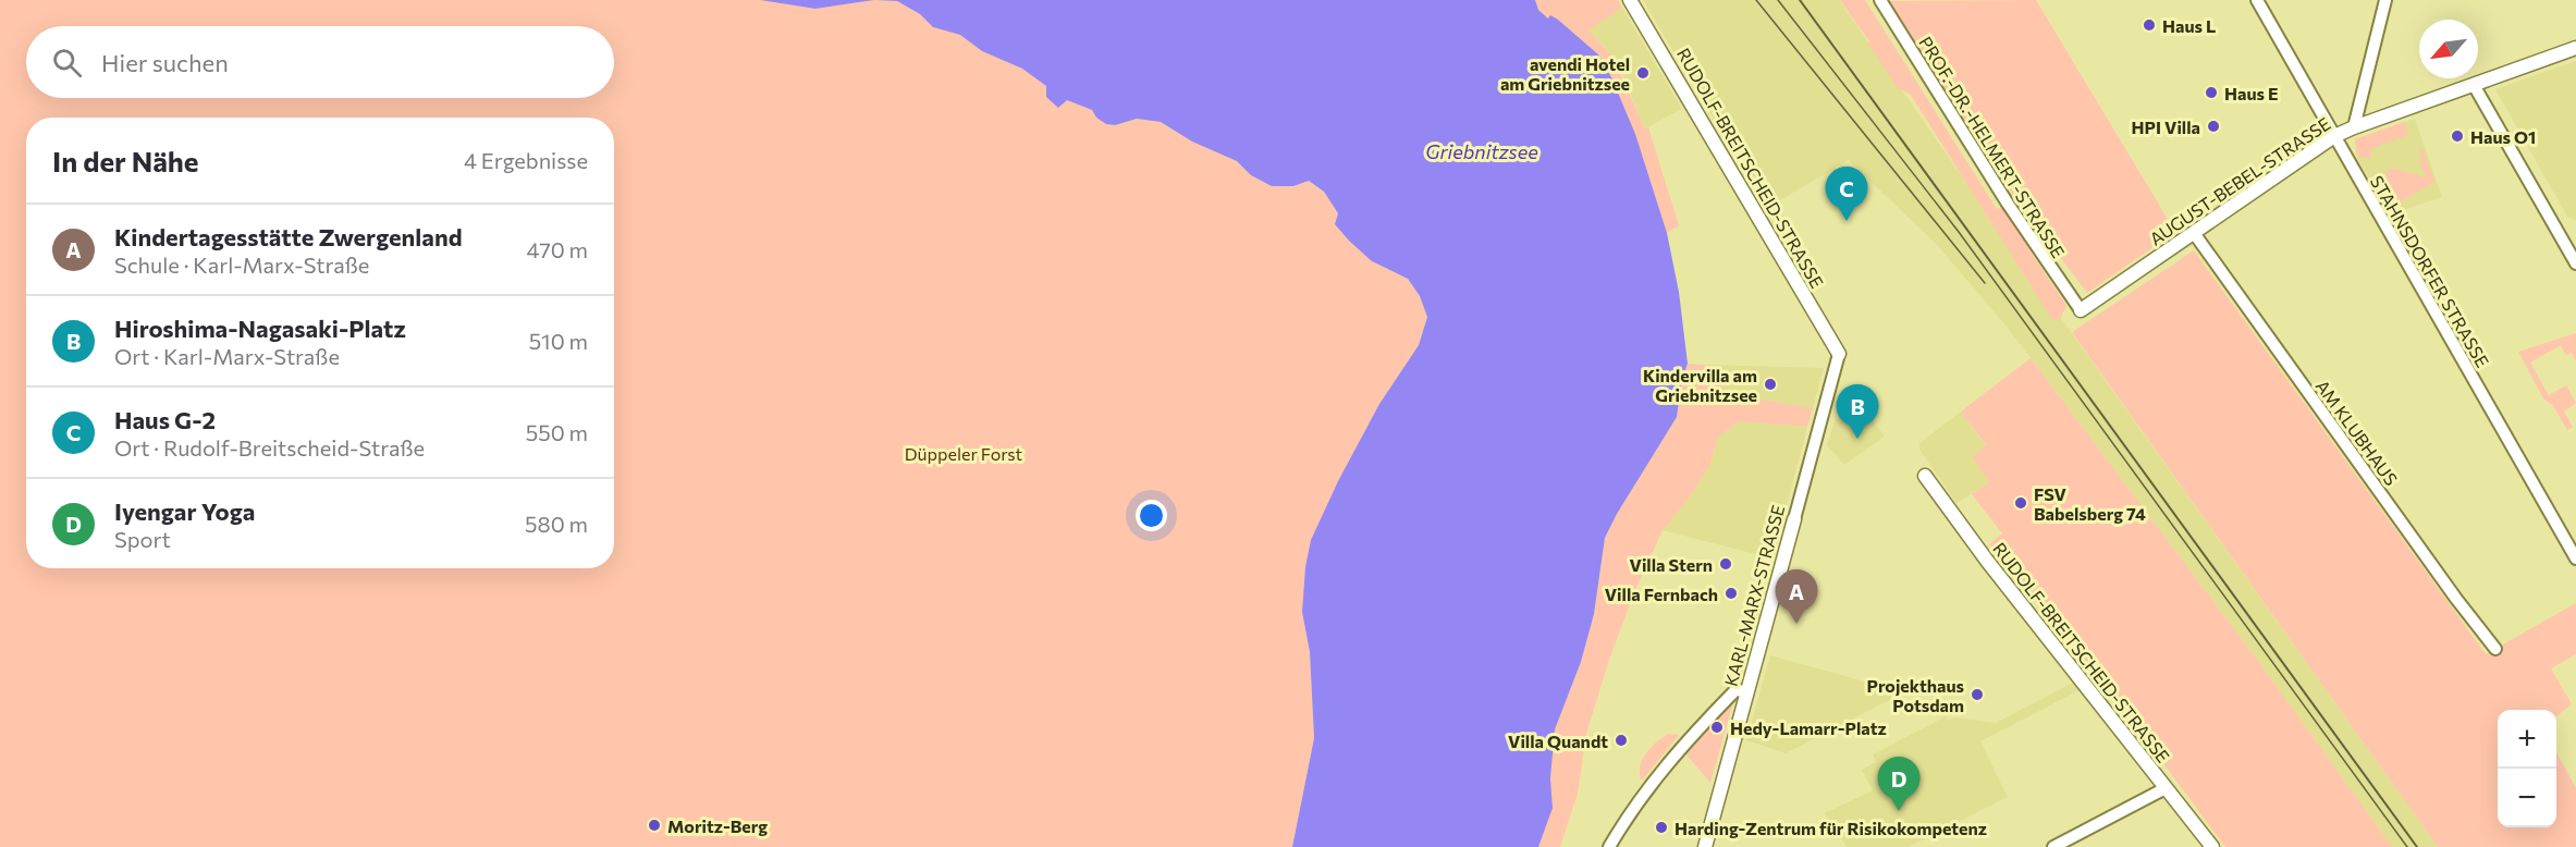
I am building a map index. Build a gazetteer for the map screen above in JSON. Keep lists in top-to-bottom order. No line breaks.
{"streets":{"street":["PROF.-DR.-HELMERT-STRASSE","RUDOLF-BREITSCHEID-STRASSE","AUGUST-BEBEL-STRASSE","STAHNSDORFER STRASSE","AM KLUBHAUS","KARL-MARX-STRASSE"]},"crossings":[["PROF.-DR.-HELMERT-STRASSE","AUGUST-BEBEL-STRASSE"],["RUDOLF-BREITSCHEID-STRASSE","KARL-MARX-STRASSE"],["AUGUST-BEBEL-STRASSE","STAHNSDORFER STRASSE"],["AUGUST-BEBEL-STRASSE","AM KLUBHAUS"]],"water":["Griebnitzsee"],"parks":["Düppeler Forst"],"places":["Haus L","avendi Hotel am Griebnitzsee","Haus E","HPI Villa","Haus O1","Kindervilla am Griebnitzsee","FSV Babelsberg 74","Villa Stern","Villa Fernbach","Projekthaus Potsdam","Hedy-Lamarr-Platz","Villa Quandt","Moritz-Berg","Harding-Zentrum für Risikokompetenz"],"north":"bottom left","page":{"search":"Hier suchen","heading":["In der Nähe","4 Ergebnisse"],"pins":["C","B","A","D"],"list":[{"mark":"A","name":"Kindertagesstätte Zwergenland","note":"Schule · Karl-Marx-Straße","value":"470 m"},{"mark":"B","name":"Hiroshima-Nagasaki-Platz","note":"Ort · Karl-Marx-Straße","value":"510 m"},{"mark":"C","name":"Haus G-2","note":"Ort · Rudolf-Breitscheid-Straße","value":"550 m"},{"mark":"D","name":"Iyengar Yoga","note":"Sport","value":"580 m"}],"map_buttons":["+","−"]}}
